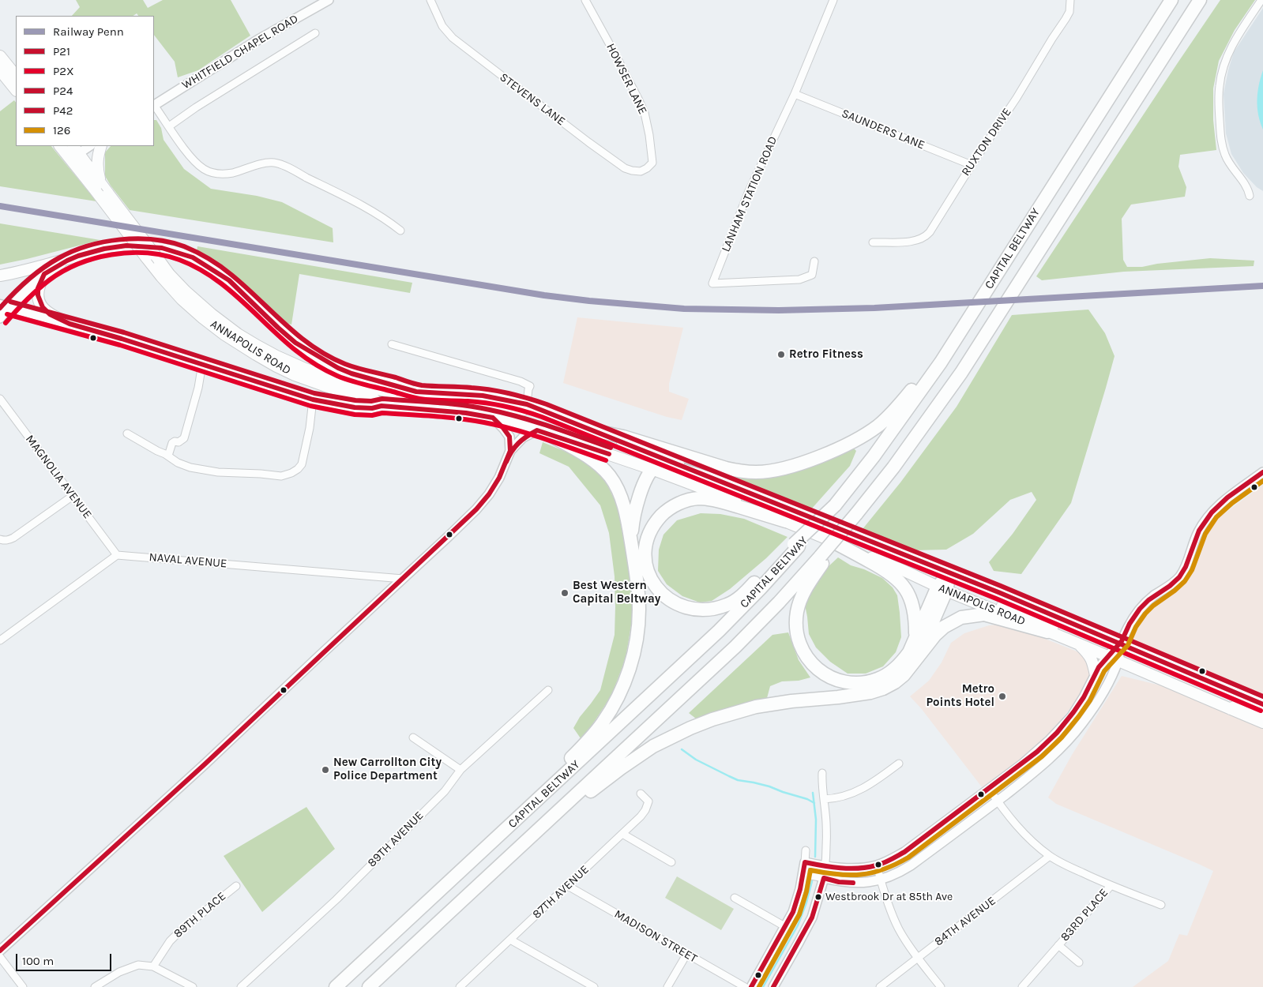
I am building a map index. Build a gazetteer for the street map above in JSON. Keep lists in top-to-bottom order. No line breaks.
{"streets":{"highway":["CAPITAL BELTWAY"],"main road":["ANNAPOLIS ROAD"],"street":["WHITFIELD CHAPEL ROAD","HOWSER LANE","STEVENS LANE","SAUNDERS LANE","RUXTON DRIVE","LANHAM STATION ROAD","MAGNOLIA AVENUE","NAVAL AVENUE","89TH AVENUE","87TH AVENUE","89TH PLACE","83RD PLACE","84TH AVENUE","MADISON STREET"]},"crossings":[["HOWSER LANE","STEVENS LANE"],["SAUNDERS LANE","RUXTON DRIVE"],["SAUNDERS LANE","LANHAM STATION ROAD"],["MAGNOLIA AVENUE","NAVAL AVENUE"],["87TH AVENUE","MADISON STREET"]],"places":["Retro Fitness","Best Western Capital Beltway","Metro Points Hotel","New Carrollton City Police Department","Westbrook Dr at 85th Ave"],"lines":["rail line Penn","transit line P24","transit line P21","transit line P2X","transit line P42","transit line 126"],"legend":["Railway Penn","P21","P2X","P24","P42","126"],"scale_bar":"100 m"}
